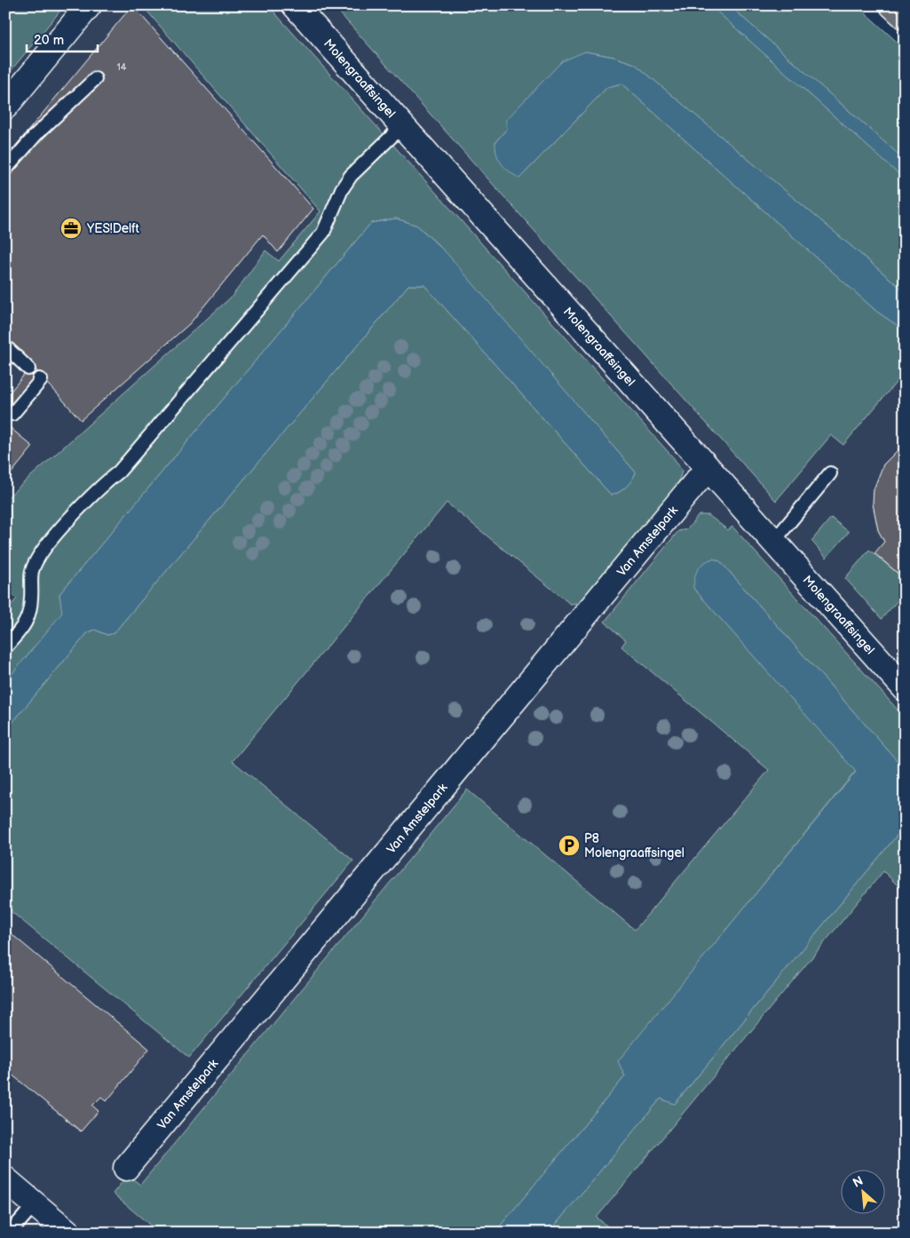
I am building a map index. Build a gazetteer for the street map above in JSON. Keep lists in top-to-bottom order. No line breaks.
{"streets":{"street":["Molengraaffsingel","Van Amstelpark"]},"crossings":[["Molengraaffsingel","Van Amstelpark"]],"places":{"office":["YES!Delft"],"parking":["P8 Molengraaffsingel"]},"house_numbers":["14"],"scale_bar":"20 m","north":"top left"}
